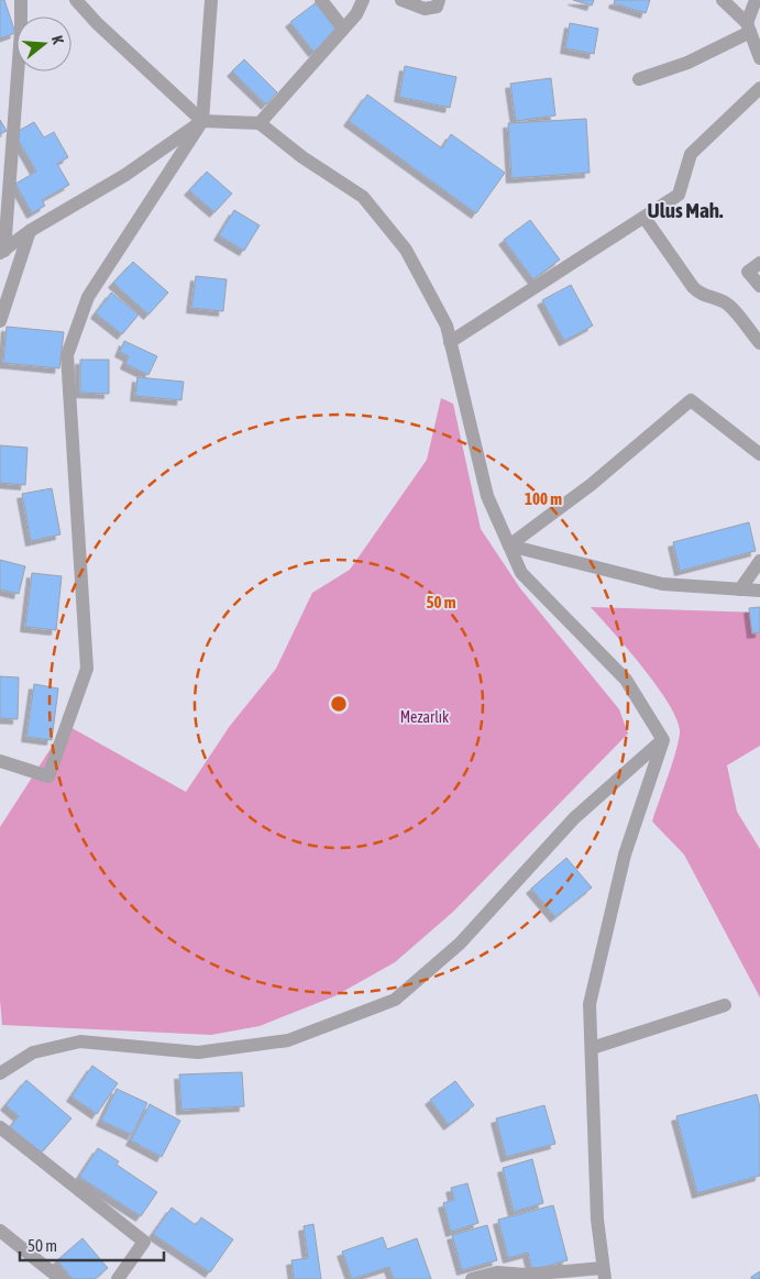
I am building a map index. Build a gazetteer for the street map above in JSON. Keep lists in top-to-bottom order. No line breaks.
{"districts":["Ulus Mah."],"parks":["Mezarlık"],"scale_bar":"50 m","north":"right","rings":["100 m","50 m"]}
